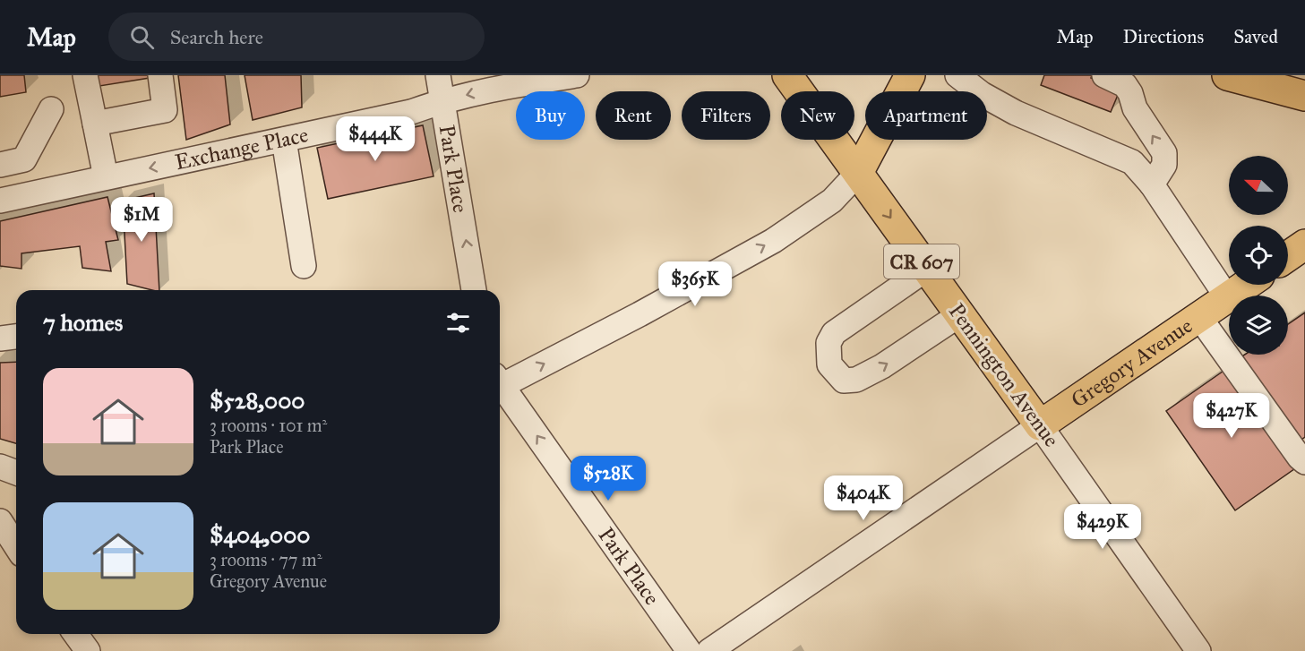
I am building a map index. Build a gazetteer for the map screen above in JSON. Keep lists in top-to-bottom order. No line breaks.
{"streets":{"main road":["CR 607","Gregory Avenue","Pennington Avenue"],"street":["Exchange Place","Park Place"]},"crossings":[["Exchange Place","Park Place"],["Gregory Avenue","Pennington Avenue"]],"one_way":["Exchange Place","Park Place"],"north":"left","page":{"header":"Map","search":"Search here","nav":["Map","Directions","Saved"],"chip":["Buy","Rent","Filters","New","Apartment"],"price":["$444K","$1M","$365K","$427K","$528K","$404K","$429K"],"heading":"7 homes","list":[{"name":"$528,000","note":"3 rooms · 101 m² · Park Place"},{"name":"$404,000","note":"3 rooms · 77 m² · Gregory Avenue"}]}}
